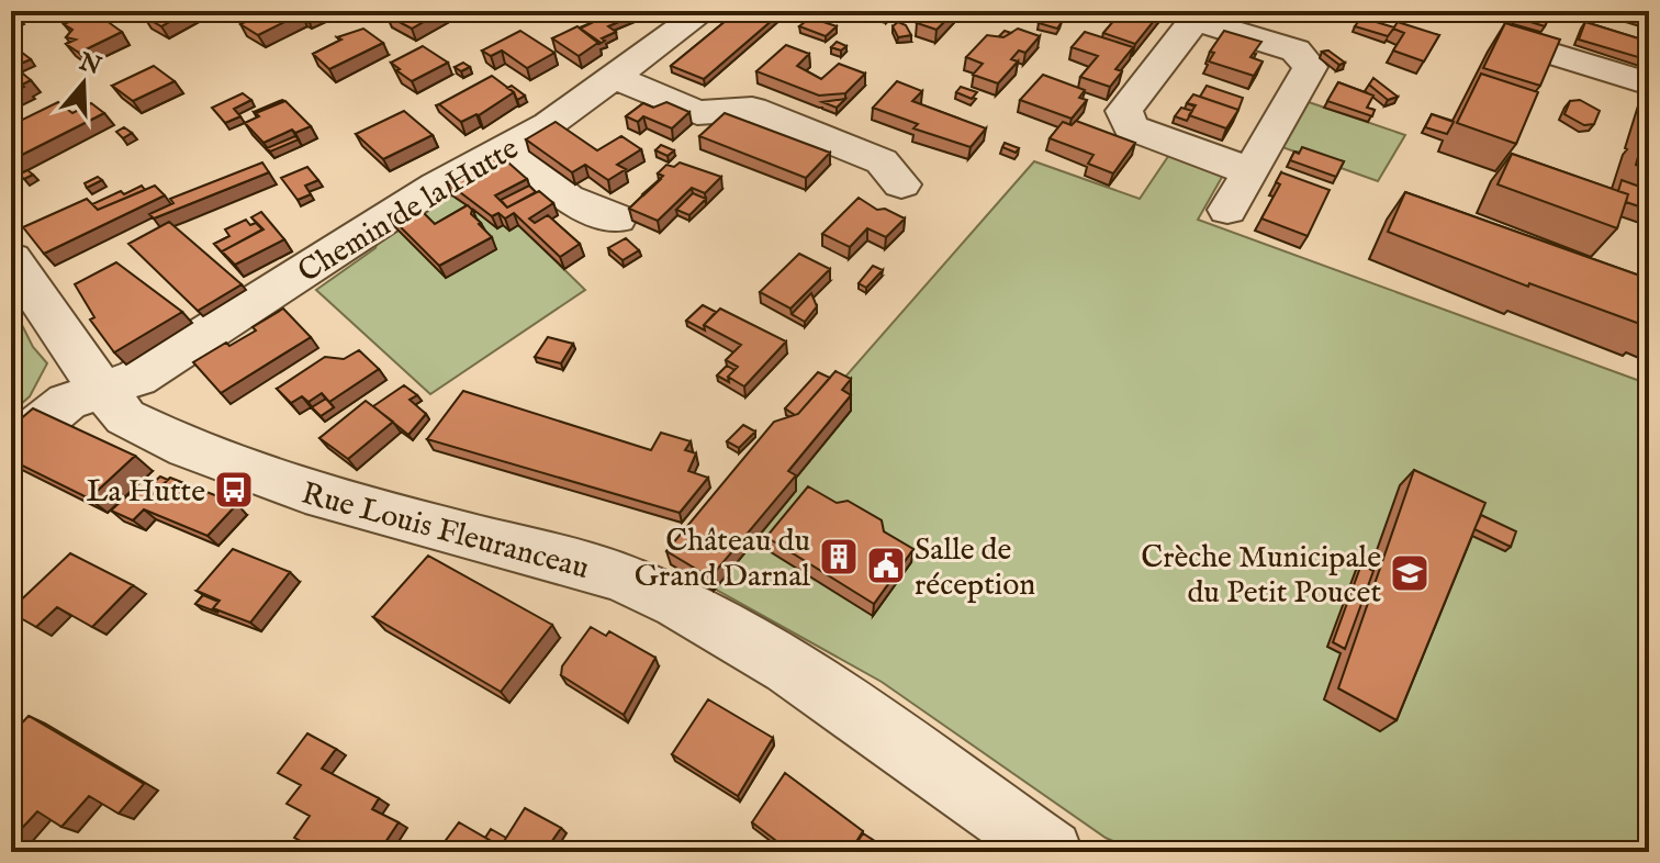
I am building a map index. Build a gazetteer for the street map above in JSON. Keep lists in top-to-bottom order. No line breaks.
{"streets":{"street":["Chemin de la Hutte","Rue Louis Fleuranceau"]},"crossings":[["Chemin de la Hutte","Rue Louis Fleuranceau"]],"places":{"bus stop":["La Hutte"],"building":["Château du Grand Darnal"],"public building":["Salle de réception"],"school or university":["Crèche Municipale du Petit Poucet"]},"north":"top"}
